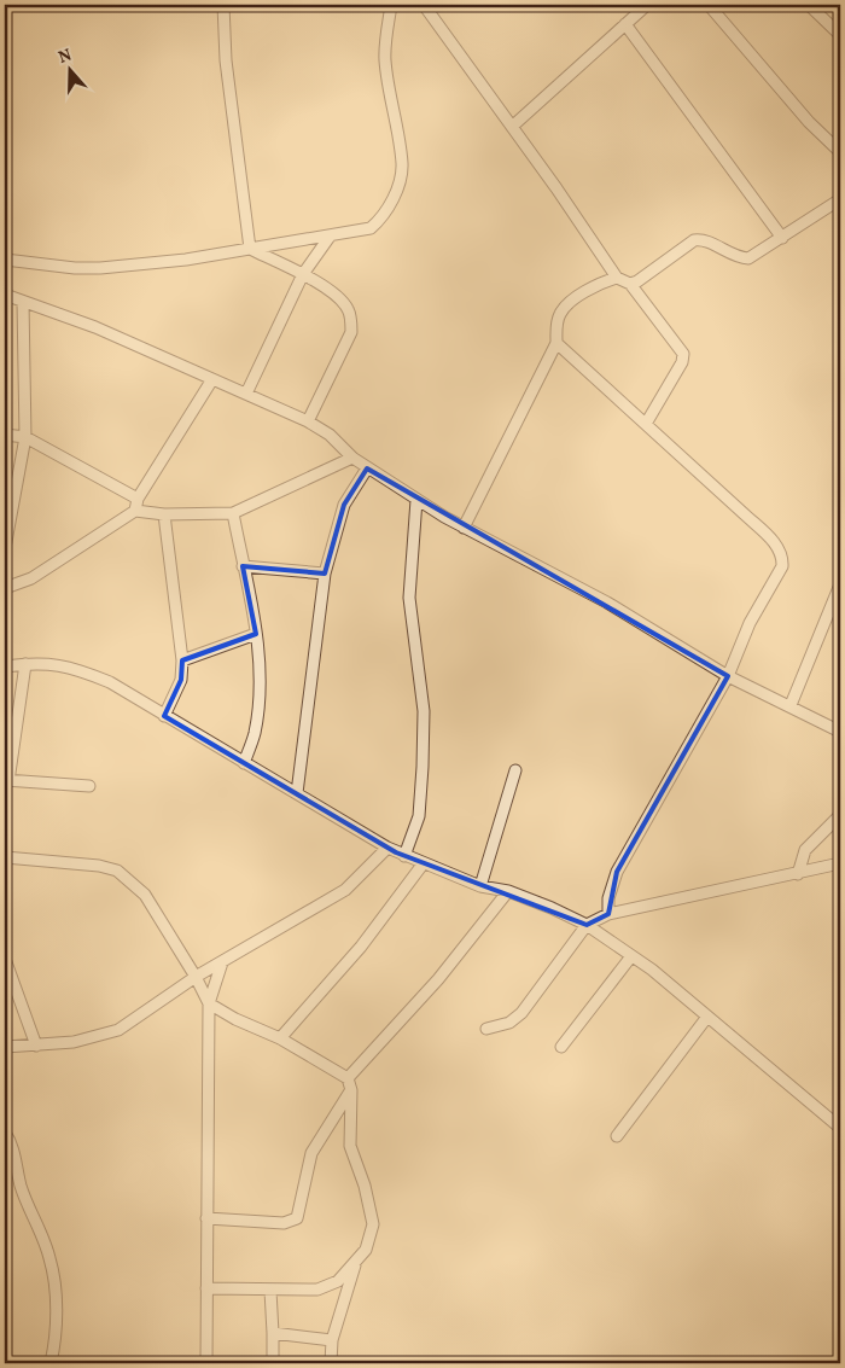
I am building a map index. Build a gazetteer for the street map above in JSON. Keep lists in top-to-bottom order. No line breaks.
{"north":"top"}
